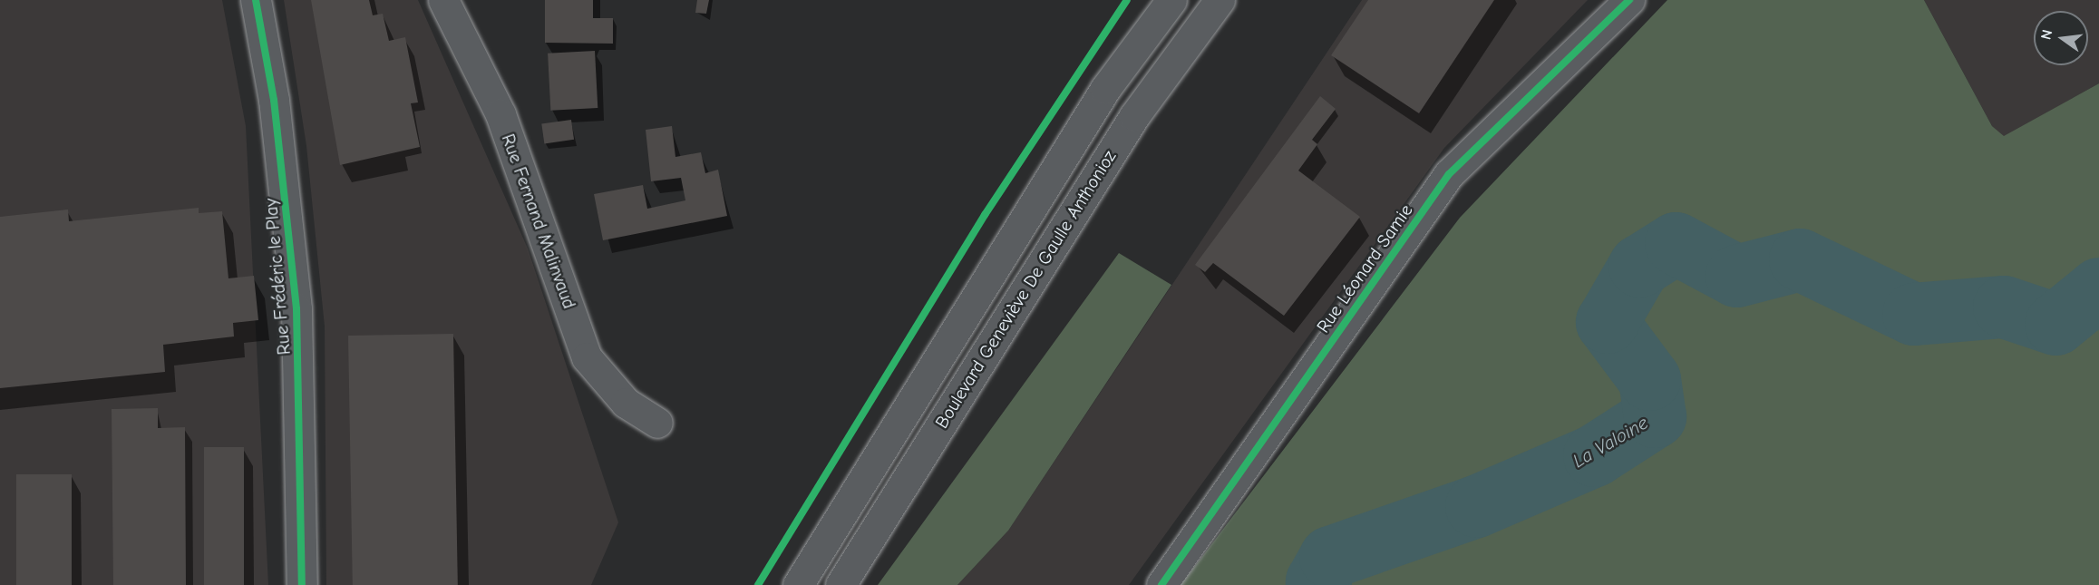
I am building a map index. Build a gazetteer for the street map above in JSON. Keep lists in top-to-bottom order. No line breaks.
{"streets":{"street":["Rue Fernand Malinvaud","Rue Léonard Samie","Rue Frédéric le Play","Boulevard Geneviève De Gaulle Anthonioz"]},"water":["La Valoine"],"north":"left"}
